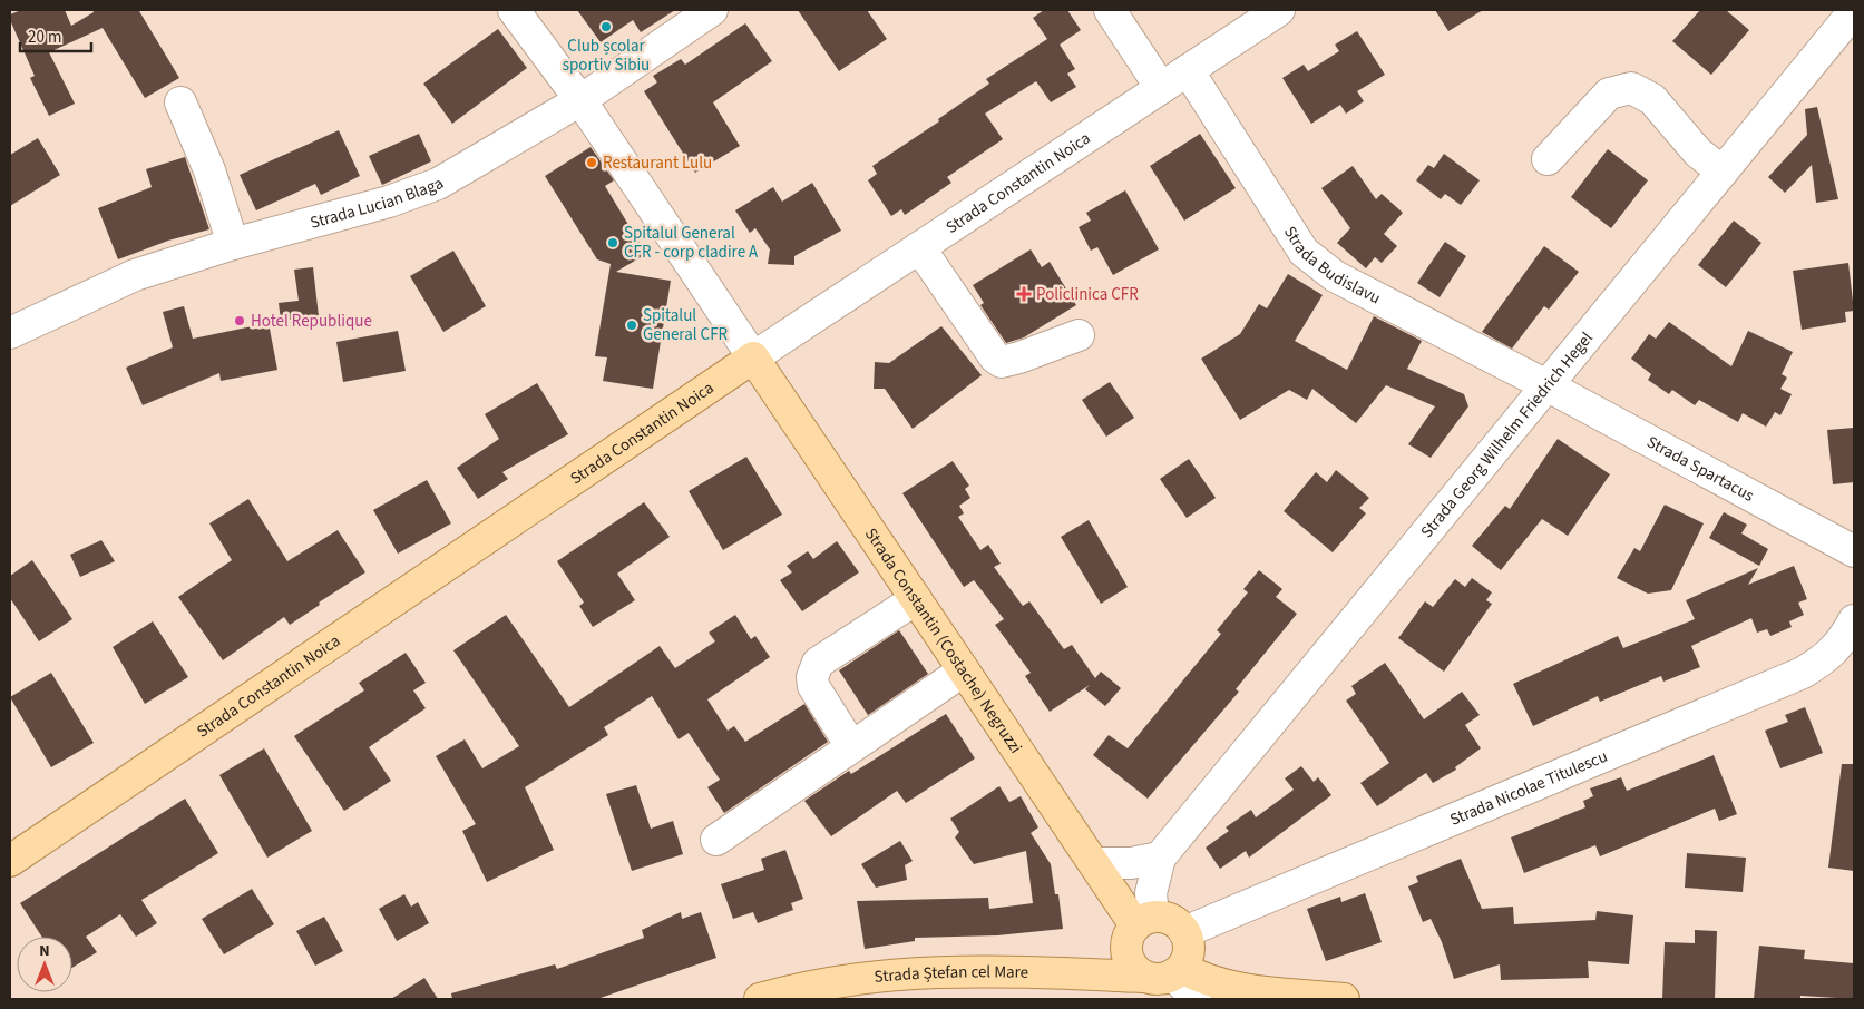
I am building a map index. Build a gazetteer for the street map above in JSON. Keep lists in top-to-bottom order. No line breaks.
{"streets":{"main road":["Strada Constantin Noica","Strada Constantin (Costache) Negruzzi","Strada Ștefan cel Mare"],"street":["Strada Lucian Blaga","Strada Budislavu","Strada Georg Wilhelm Friedrich Hegel","Strada Spartacus","Strada Nicolae Titulescu"]},"crossings":[["Strada Constantin Noica","Strada Budislavu"],["Strada Constantin Noica","Strada Constantin (Costache) Negruzzi"],["Strada Budislavu","Strada Georg Wilhelm Friedrich Hegel"],["Strada Budislavu","Strada Spartacus"],["Strada Georg Wilhelm Friedrich Hegel","Strada Spartacus"],["Strada Georg Wilhelm Friedrich Hegel","Strada Constantin (Costache) Negruzzi"],["Strada Georg Wilhelm Friedrich Hegel","Strada Nicolae Titulescu"],["Strada Georg Wilhelm Friedrich Hegel","Strada Ștefan cel Mare"],["Strada Constantin (Costache) Negruzzi","Strada Nicolae Titulescu"],["Strada Constantin (Costache) Negruzzi","Strada Ștefan cel Mare"],["Strada Nicolae Titulescu","Strada Ștefan cel Mare"]],"places":{"other":["Club școlar sportiv Sibiu","Restaurant Lulu","Spitalul General CFR - corp cladire A","Hotel Republique","Spitalul General CFR"],"health":["Policlinica CFR"]},"scale_bar":"20 m","north":"top"}
